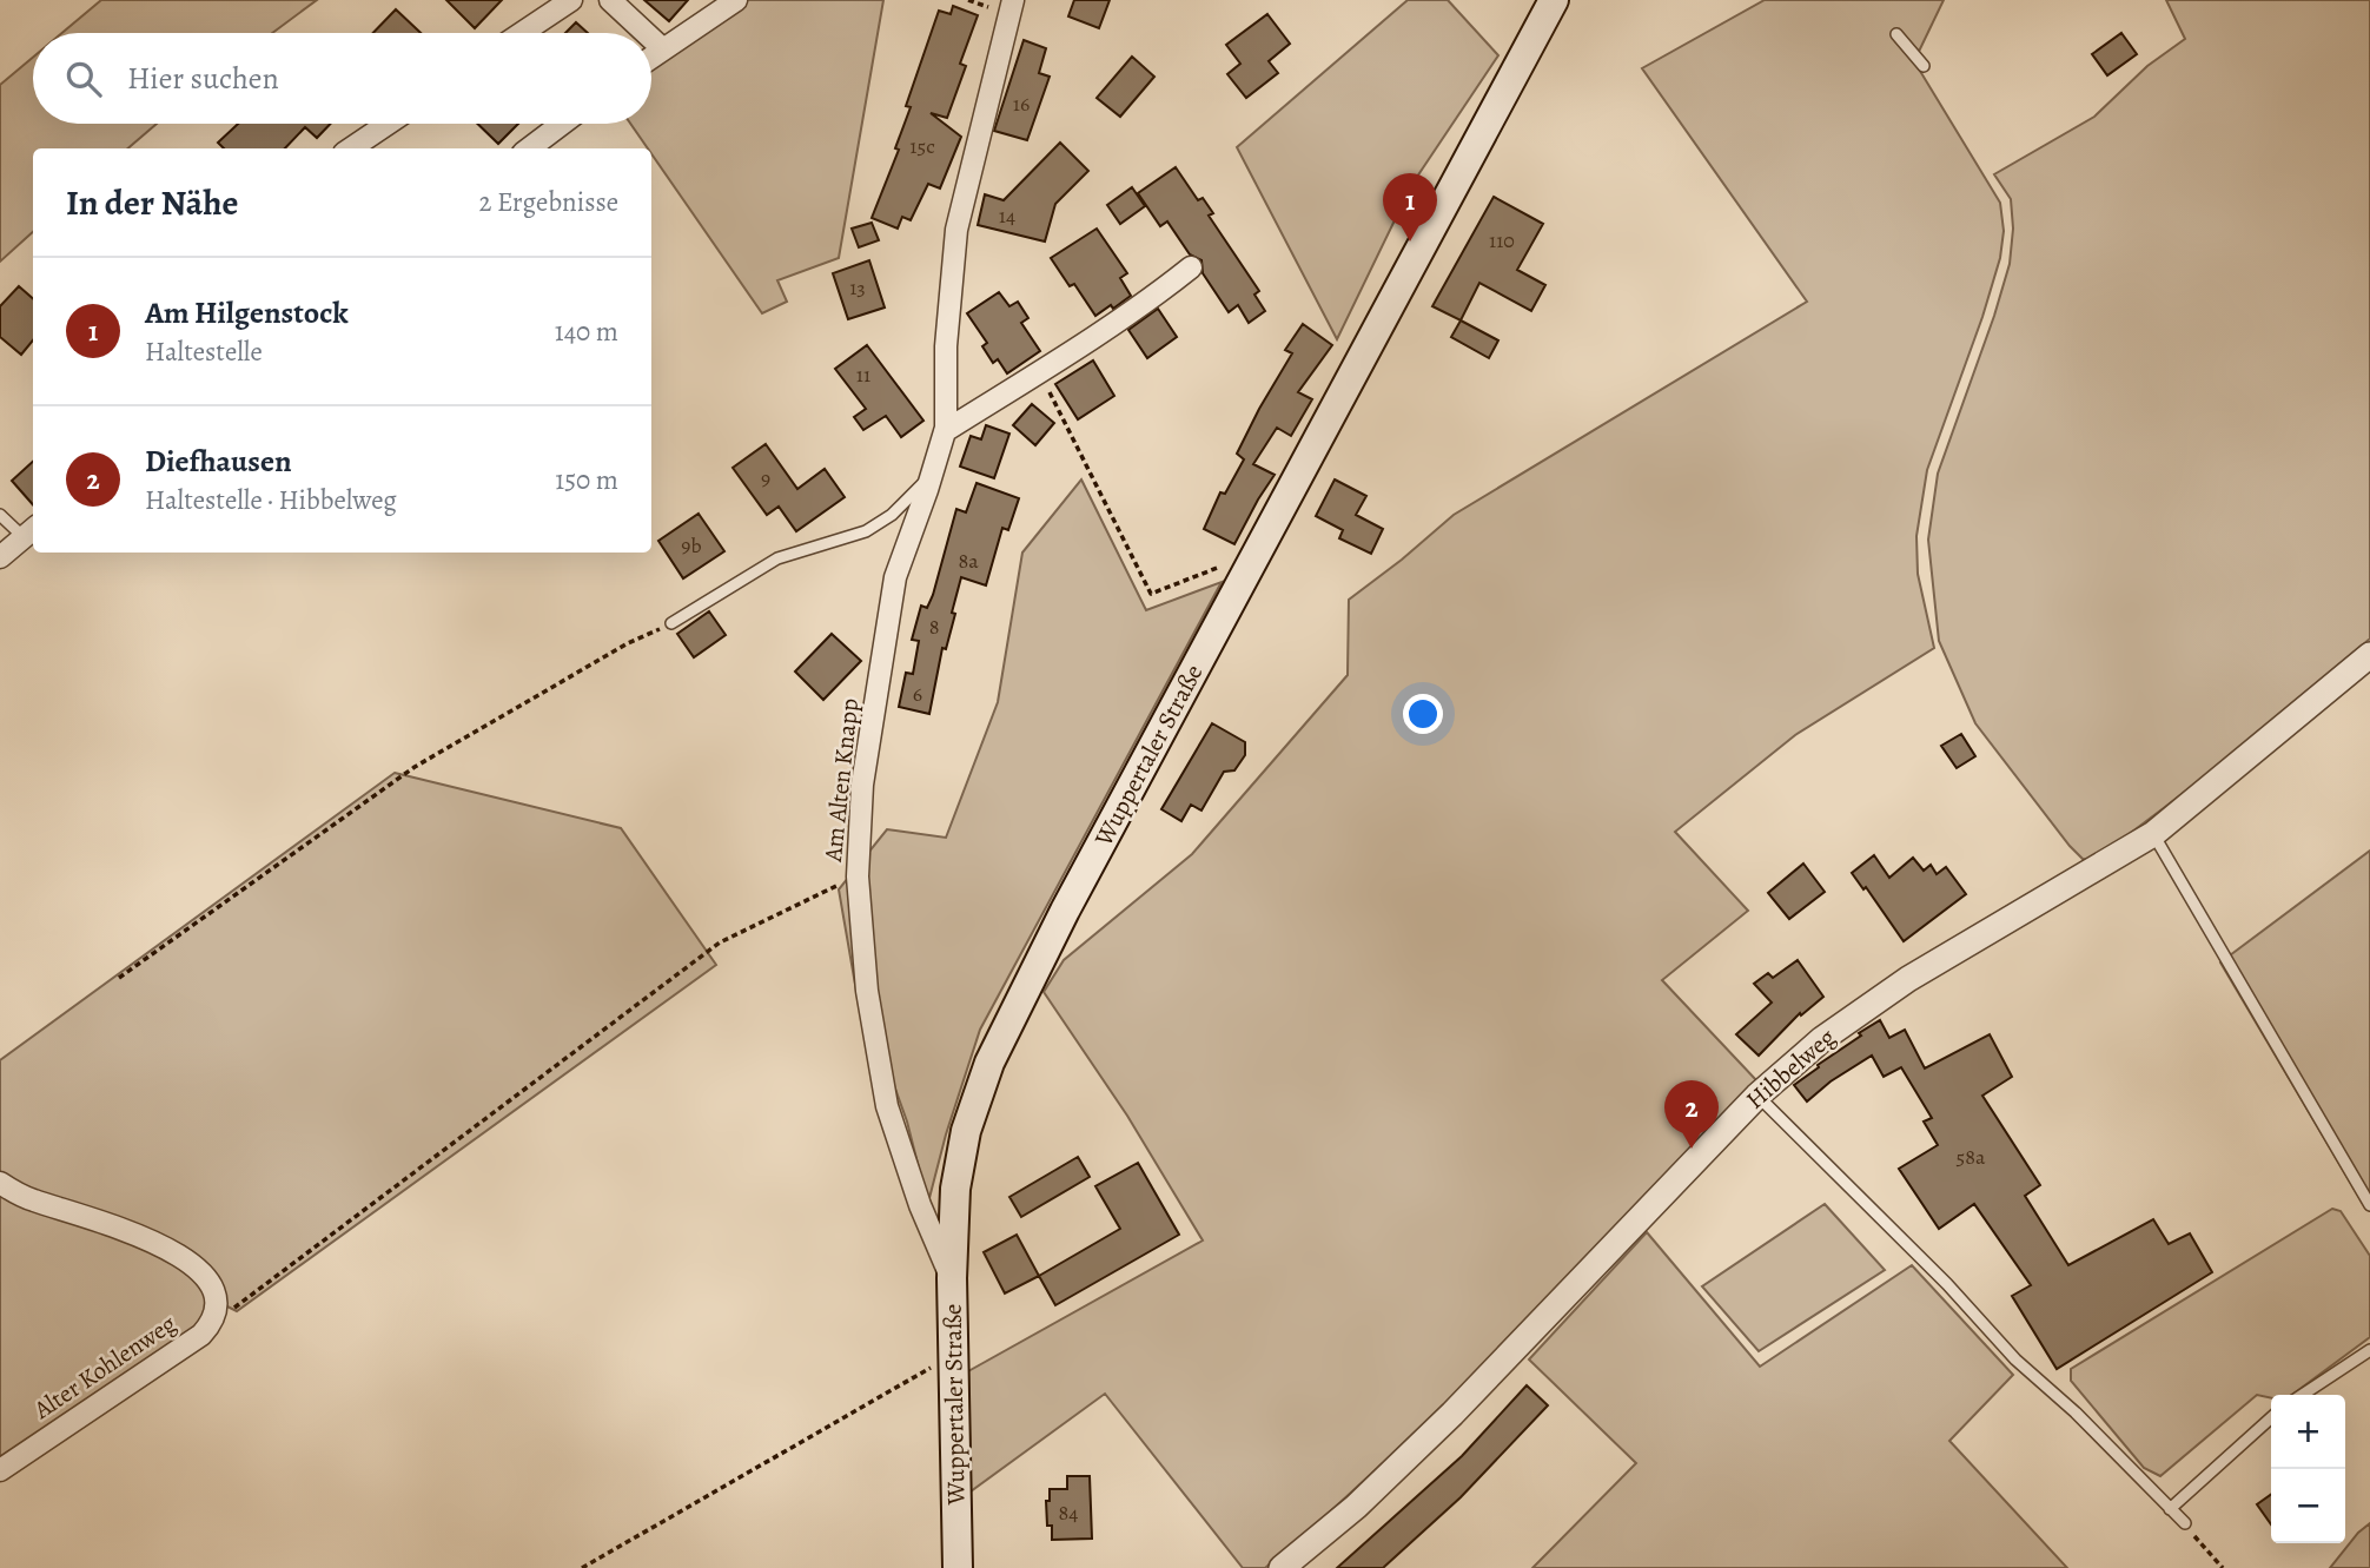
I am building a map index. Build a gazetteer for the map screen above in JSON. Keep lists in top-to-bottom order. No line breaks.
{"streets":{"main road":["Wuppertaler Straße"],"street":["Am Alten Knapp","Hibbelweg","Alter Kohlenweg"]},"crossings":[["Wuppertaler Straße","Am Alten Knapp"]],"house_numbers":["16","15c","14","110","13","11","9","9b","8a","8","6","58a","84"],"page":{"search":"Hier suchen","heading":["In der Nähe","2 Ergebnisse"],"pins":["1","2"],"list":[{"mark":"1","name":"Am Hilgenstock","note":"Haltestelle","value":"140 m"},{"mark":"2","name":"Diefhausen","note":"Haltestelle · Hibbelweg","value":"150 m"}],"map_buttons":["+","−"]}}
